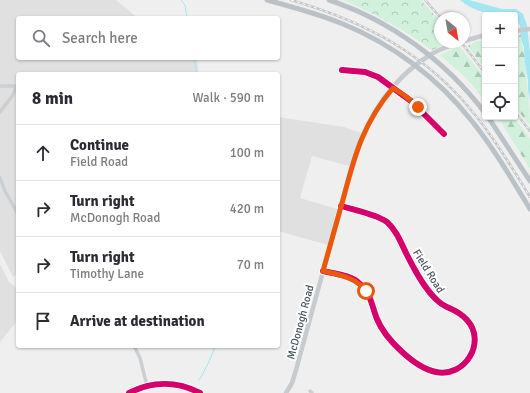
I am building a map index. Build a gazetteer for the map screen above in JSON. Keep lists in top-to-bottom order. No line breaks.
{"streets":{"main road":["McDonogh Road"],"street":["Field Road"]},"crossings":[["Field Road","McDonogh Road"]],"north":"bottom right","page":{"map_buttons":["+","−"],"search":"Search here","heading":["8 min","Walk · 590 m"],"list":[["Continue","Field Road","100 m"],["Turn right","McDonogh Road","420 m"],["Turn right","Timothy Lane","70 m"],"Arrive at destination"]}}
